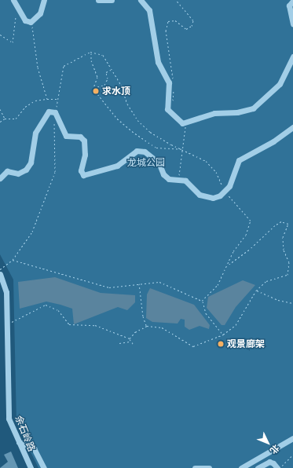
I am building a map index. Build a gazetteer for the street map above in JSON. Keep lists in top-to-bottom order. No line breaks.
{"streets":{"street":["余石岭路"]},"parks":["龙城公园"],"places":["求水顶","观景廊架"],"north":"bottom right"}
